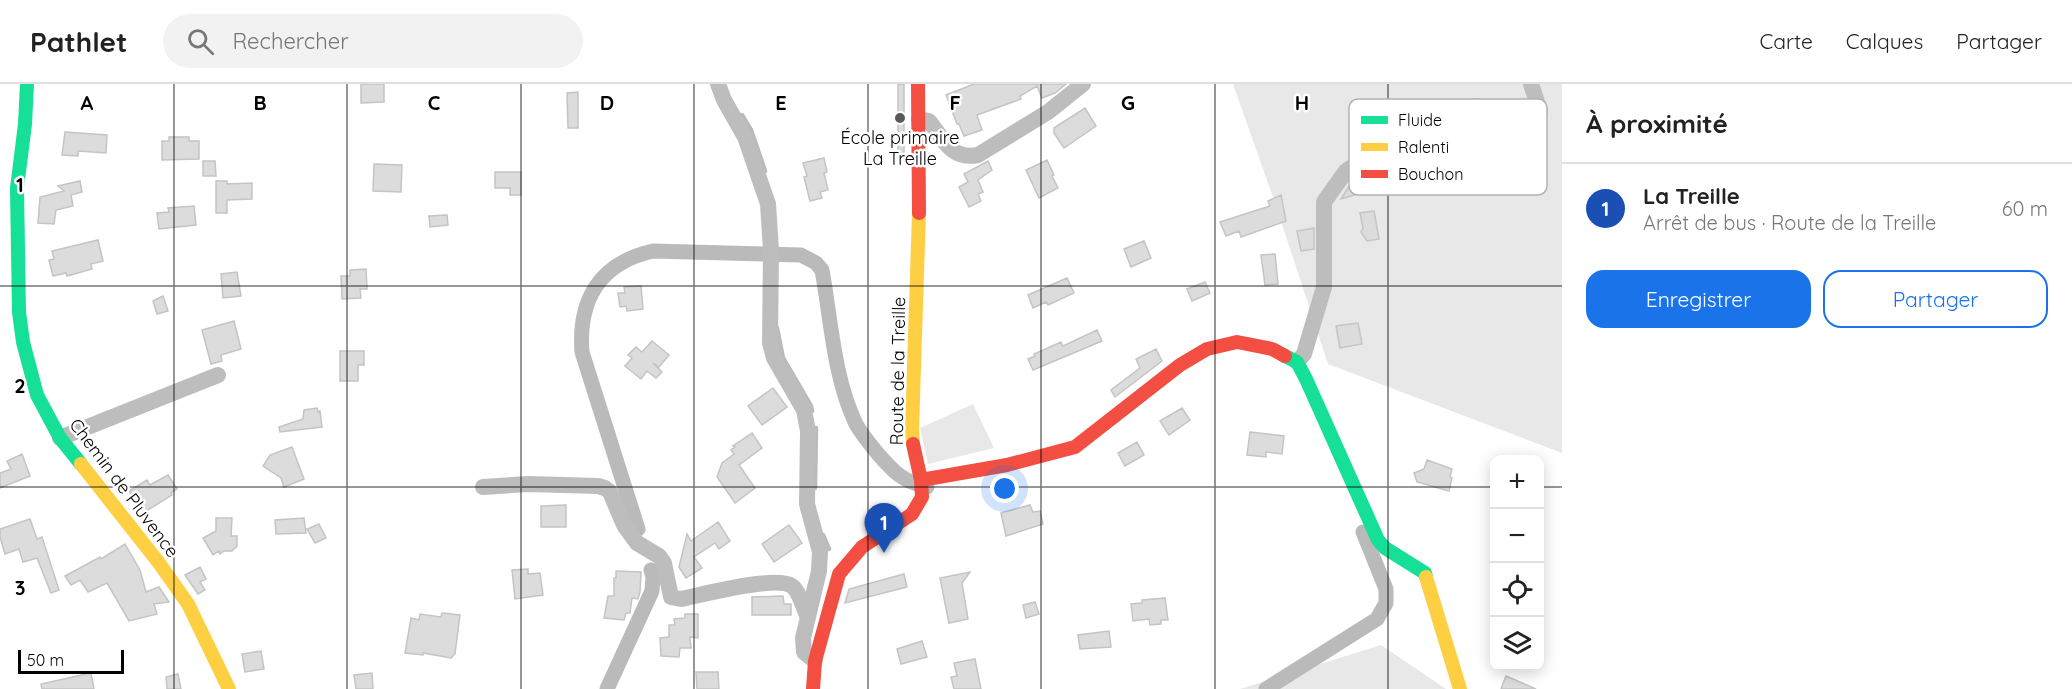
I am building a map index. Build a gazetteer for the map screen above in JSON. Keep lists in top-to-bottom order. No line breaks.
{"streets":{"street":["Route de la Treille","Chemin de Pluvence"]},"places":["École primaire La Treille"],"legend":["Fluide","Ralenti","Bouchon"],"scale_bar":"50 m","page":{"header":"Pathlet","search":"Rechercher","nav":["Carte","Calques","Partager"],"heading":"À proximité","list":[{"mark":"1","name":"La Treille","note":"Arrêt de bus · Route de la Treille","value":"60 m"}],"buttons":["Enregistrer","Partager"],"map_buttons":["+","−"],"pins":"1","scale":"50 m"},"grid":{"columns":["A","B","C","D","E","F","G","H"],"rows":["1","2","3"]}}
